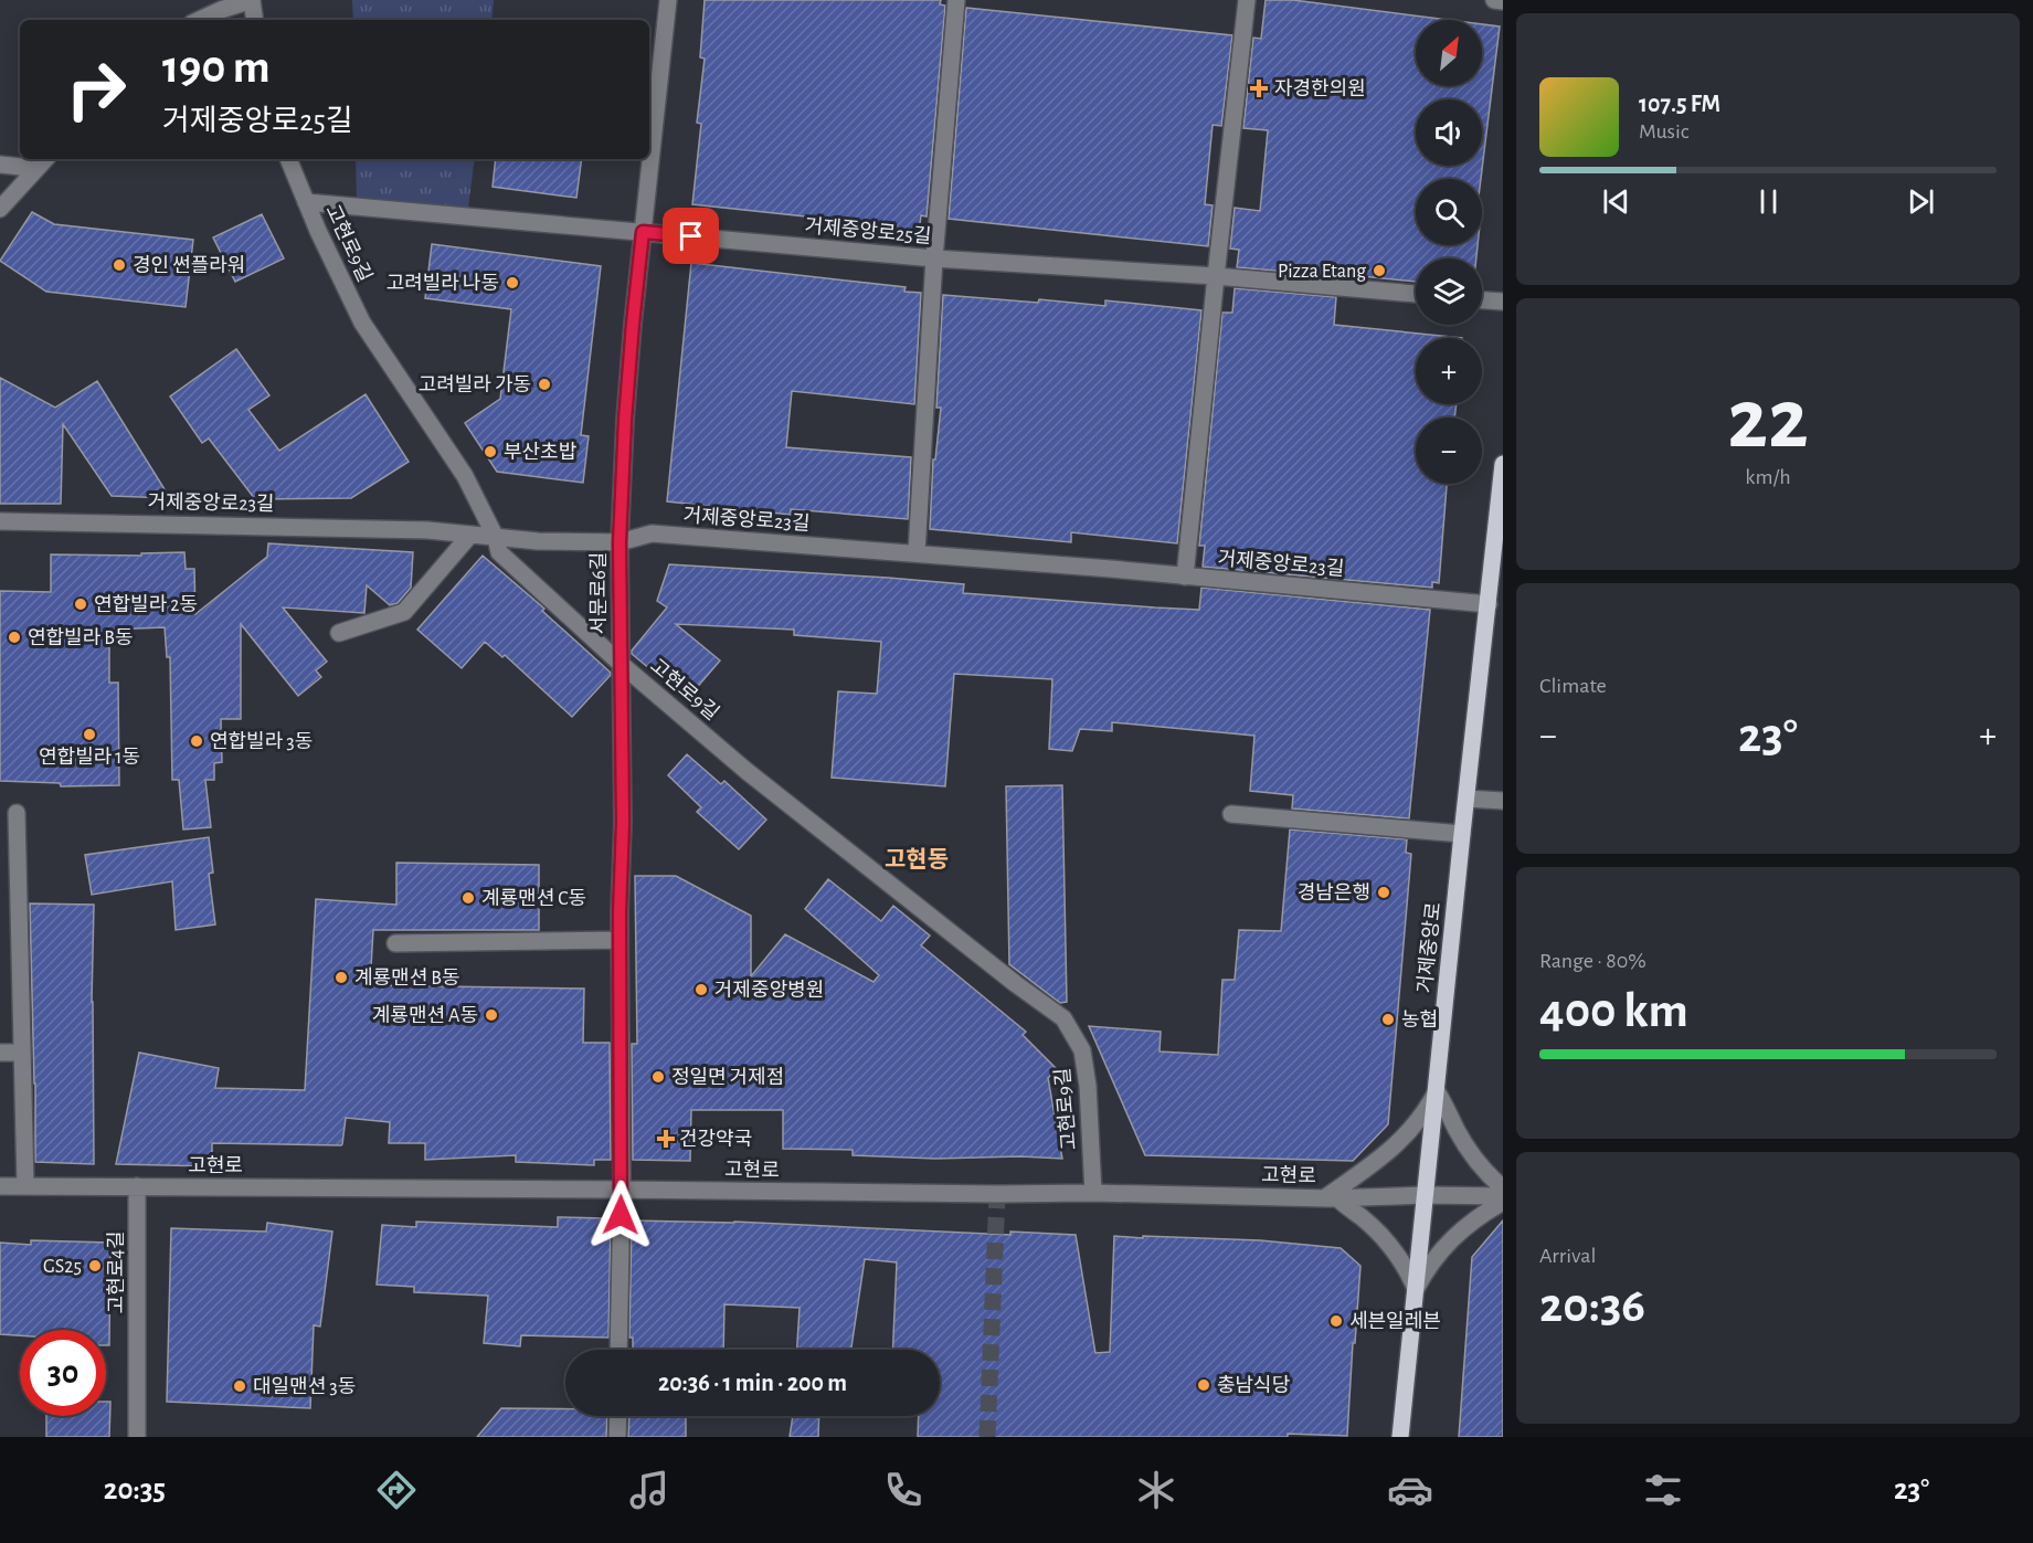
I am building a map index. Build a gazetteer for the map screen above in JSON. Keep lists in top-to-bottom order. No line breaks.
{"streets":{"main road":["거제중앙로"],"street":["거제중앙로25길","고현로9길","거제중앙로23길","서문로6길","고현로","고현로4길"]},"crossings":[["거제중앙로25길","고현로9길"],["거제중앙로25길","서문로6길"],["고현로9길","거제중앙로23길"],["고현로9길","서문로6길"],["고현로9길","고현로"],["거제중앙로23길","서문로6길"],["거제중앙로23길","거제중앙로"],["서문로6길","고현로"],["거제중앙로","고현로"],["고현로","고현로4길"]],"districts":["고현동"],"places":{"health":["자경한의원","건강약국"],"other":["경인 썬플라워","Pizza Etang","고려빌라 나동","고려빌라 가동","부산초밥","연합빌라 2동","연합빌라 B동","연합빌라 1동","연합빌라 3동","경남은행","계룡맨션 C동","계룡맨션 B동","거제중앙병원","계룡맨션 A동","농협","정일면 거제점","GS25","세븐일레븐","충남식당","대일맨션 3동"]},"north":"top right","page":{"map_buttons":["+","−"],"turn":["190 m","거제중앙로25길"],"song":["107.5 FM","Music"],"tile":[["22","km/h"],"Climate",["Range · 80%","400 km"],["Arrival","20:36"]],"heat":["−","23°","+"],"limit":"30","trip":"20:36 · 1 min · 200 m","tabs":["20:35","23°"]}}
